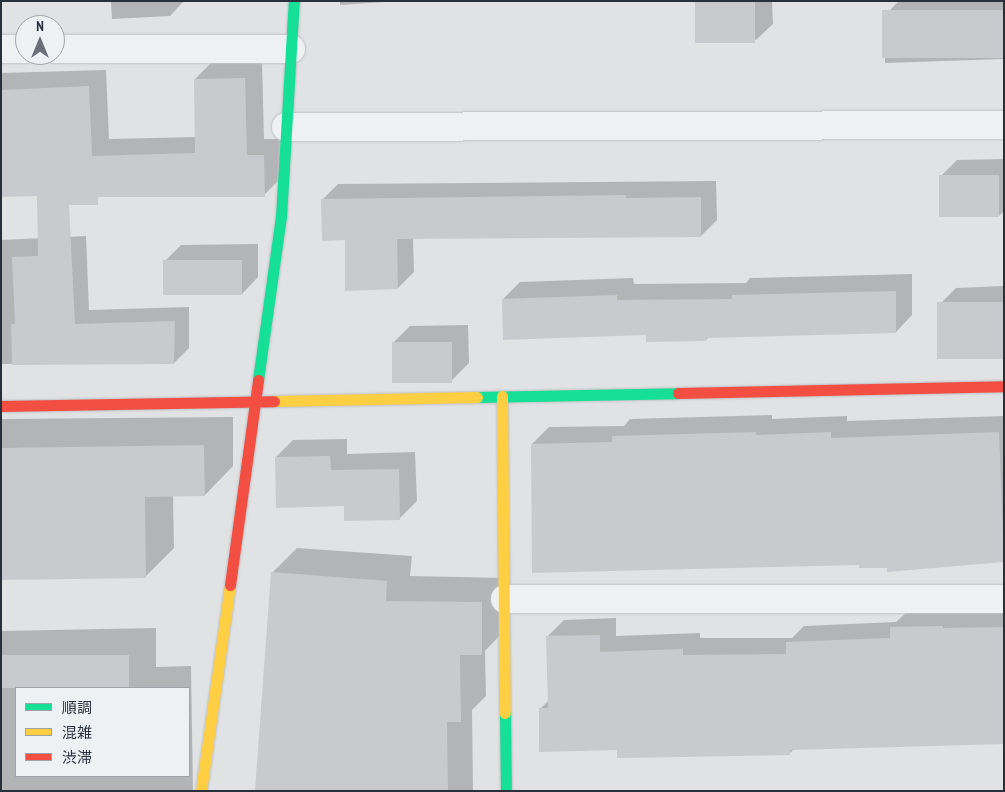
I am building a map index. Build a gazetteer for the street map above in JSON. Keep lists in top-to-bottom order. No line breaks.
{"legend":["順調","混雑","渋滞"],"north":"top"}
